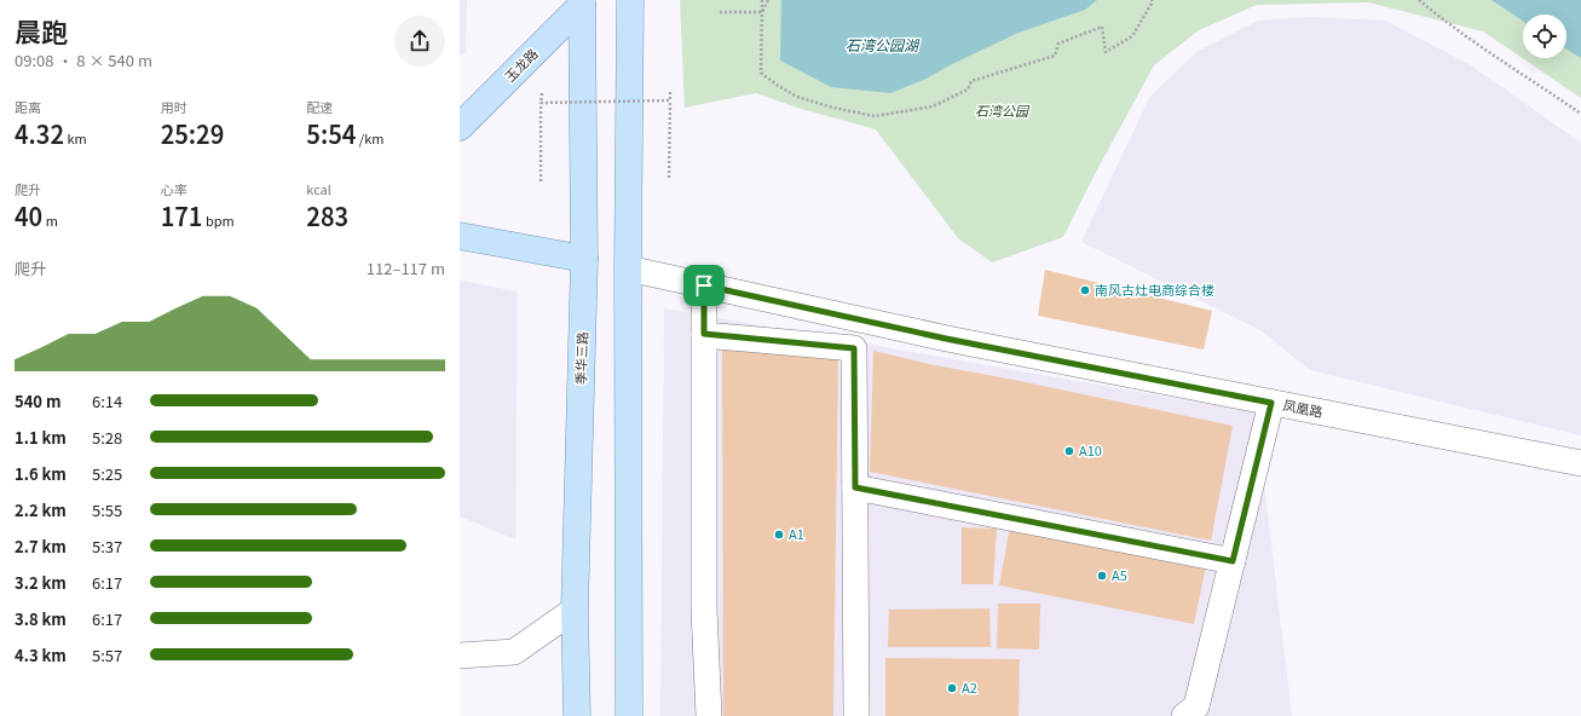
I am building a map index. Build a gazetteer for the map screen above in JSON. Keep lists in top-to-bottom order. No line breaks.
{"streets":{"main road":["玉龙路","季华三路"],"street":["凤凰路"]},"crossings":[["玉龙路","季华三路"]],"water":["石湾公园湖"],"parks":["石湾公园"],"places":["南风古灶电商综合楼","A10","A1","A5","A2"],"page":{"heading":["晨跑","09:08 · 8 × 540 m"],"stats":[["距离","4.32 km"],["用时","25:29"],["配速","5:54 /km"],["爬升","40 m"],["心率","171 bpm"],["kcal","283"]],"chart":["爬升","112–117 m"],"list":[{"name":"540 m","note":"6:14"},{"name":"1.1 km","note":"5:28"},{"name":"1.6 km","note":"5:25"},{"name":"2.2 km","note":"5:55"},{"name":"2.7 km","note":"5:37"},{"name":"3.2 km","note":"6:17"},{"name":"3.8 km","note":"6:17"},{"name":"4.3 km","note":"5:57"}]}}
